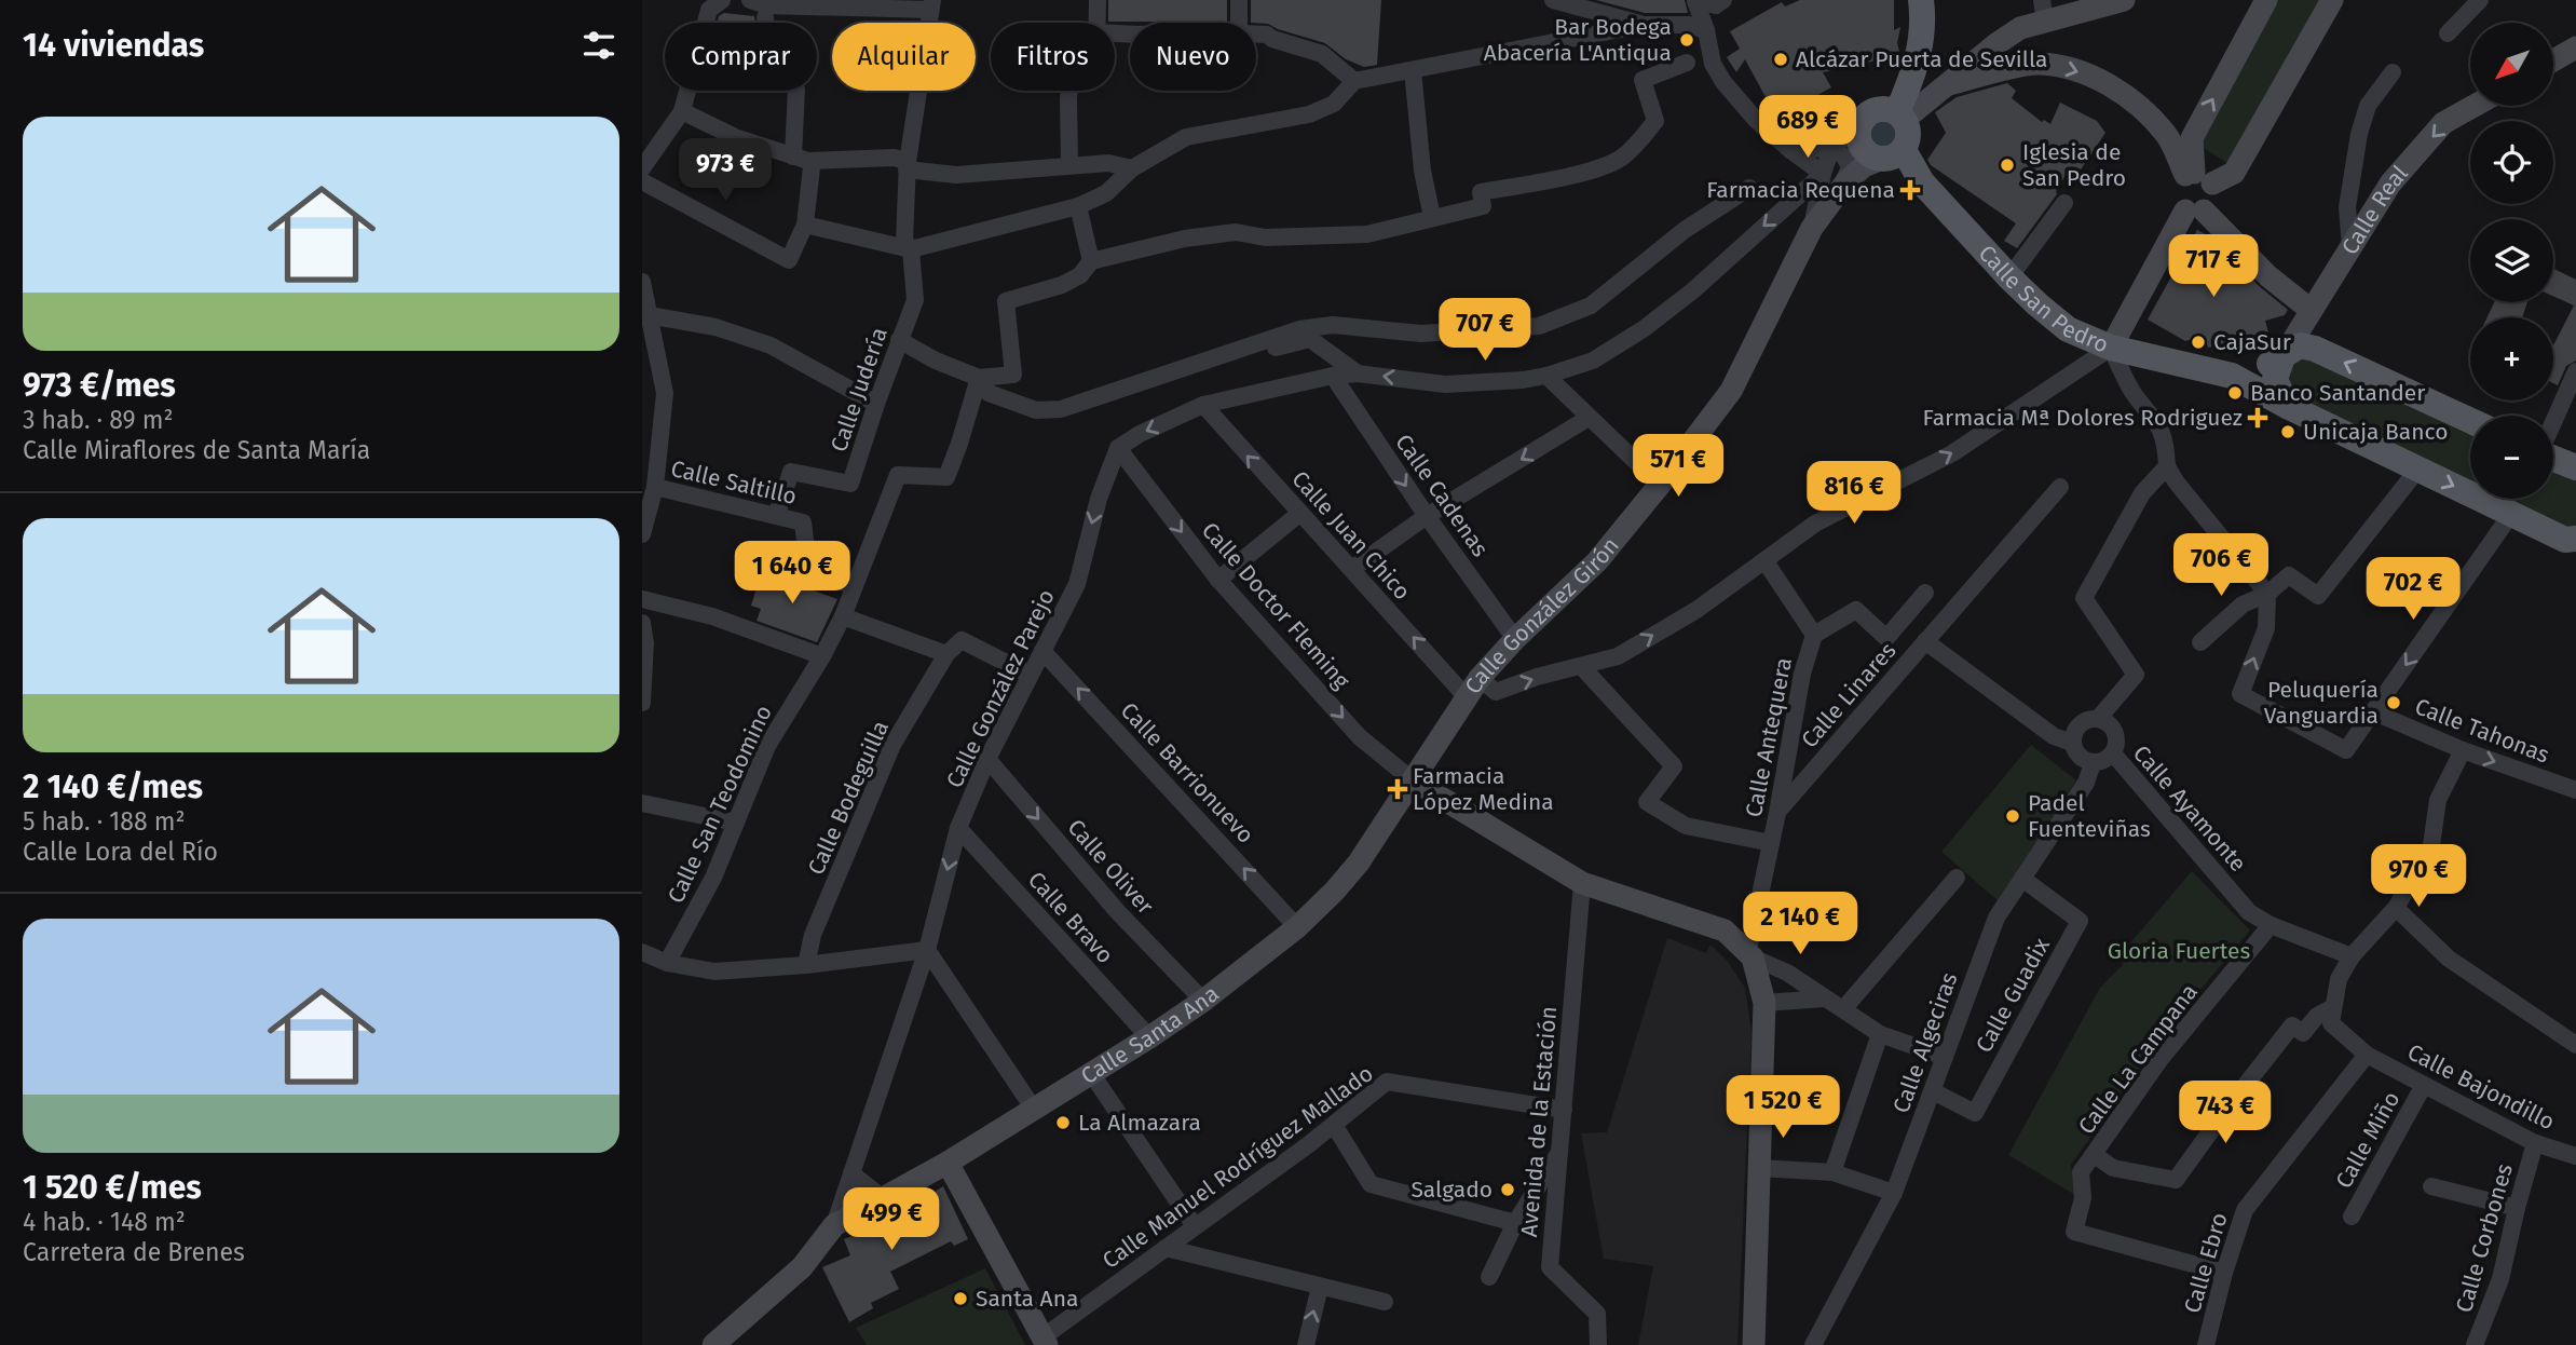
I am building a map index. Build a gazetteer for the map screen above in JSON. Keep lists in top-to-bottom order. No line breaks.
{"streets":{"main road":["Calle San Pedro"],"street":["Calle Real","Calle Judería","Calle Saltillo","Calle Cadenas","Calle Juan Chico","Calle Doctor Fleming","Calle González Girón","Calle González Parejo","Calle Linares","Calle Tahonas","Calle Antequera","Calle Barrionuevo","Calle Bodeguilla","Calle San Teodomino","Calle Ayamonte","Calle Oliver","Calle Bravo","Calle Guadix","Calle Santa Ana","Calle Algeciras","Calle La Campana","Calle Bajondillo","Avenida de la Estación","Calle Miño","Calle Manuel Rodríguez Mallado","Calle Corbones","Calle Ebro"]},"crossings":[["Calle San Pedro","Calle González Girón"],["Calle Judería","Calle Saltillo"],["Calle Saltillo","Calle San Teodomino"],["Calle Cadenas","Calle González Girón"],["Calle Juan Chico","Calle González Girón"],["Calle Doctor Fleming","Calle González Girón"],["Calle Doctor Fleming","Calle González Parejo"],["Calle Doctor Fleming","Calle Santa Ana"],["Calle González Girón","Calle Santa Ana"],["Calle González Parejo","Calle Barrionuevo"],["Calle González Parejo","Calle Oliver"],["Calle González Parejo","Calle Bravo"],["Calle González Parejo","Calle Santa Ana"],["Calle Linares","Calle Antequera"],["Calle Barrionuevo","Calle Santa Ana"],["Calle Ayamonte","Calle Algeciras"],["Calle Ayamonte","Calle La Campana"],["Calle Oliver","Calle Santa Ana"],["Calle Bravo","Calle Santa Ana"],["Calle Guadix","Calle Algeciras"],["Calle La Campana","Calle Ebro"],["Calle Bajondillo","Calle Miño"],["Calle Bajondillo","Calle Corbones"],["Calle Bajondillo","Calle Ebro"],["Avenida de la Estación","Calle Manuel Rodríguez Mallado"]],"one_way":["Calle Cadenas","Calle Juan Chico","Calle Doctor Fleming","Calle González Parejo","Calle Tahonas","Calle Barrionuevo","Calle Oliver"],"parks":["Gloria Fuertes"],"places":{"other":["Bar Bodega Abacería L'Antiqua","Alcázar Puerta de Sevilla","Iglesia de San Pedro","CajaSur","Banco Santander","Unicaja Banco","Peluquería Vanguardia","Padel Fuenteviñas","La Almazara","Salgado","Santa Ana"],"health":["Farmacia Requena","Farmacia Mª Dolores Rodriguez","Farmacia López Medina"]},"north":"bottom left","page":{"heading":"14 viviendas","map_buttons":["+","−"],"chip":["Comprar","Alquilar","Filtros","Nuevo"],"list":[{"name":"973 €/mes","note":"3 hab. · 89 m² · Calle Miraflores de Santa María"},{"name":"2 140 €/mes","note":"5 hab. · 188 m² · Calle Lora del Río"},{"name":"1 520 €/mes","note":"4 hab. · 148 m² · Carretera de Brenes"}],"price":["689 €","973 €","717 €","707 €","571 €","816 €","706 €","1 640 €","702 €","970 €","2 140 €","1 520 €","743 €","499 €"]}}
